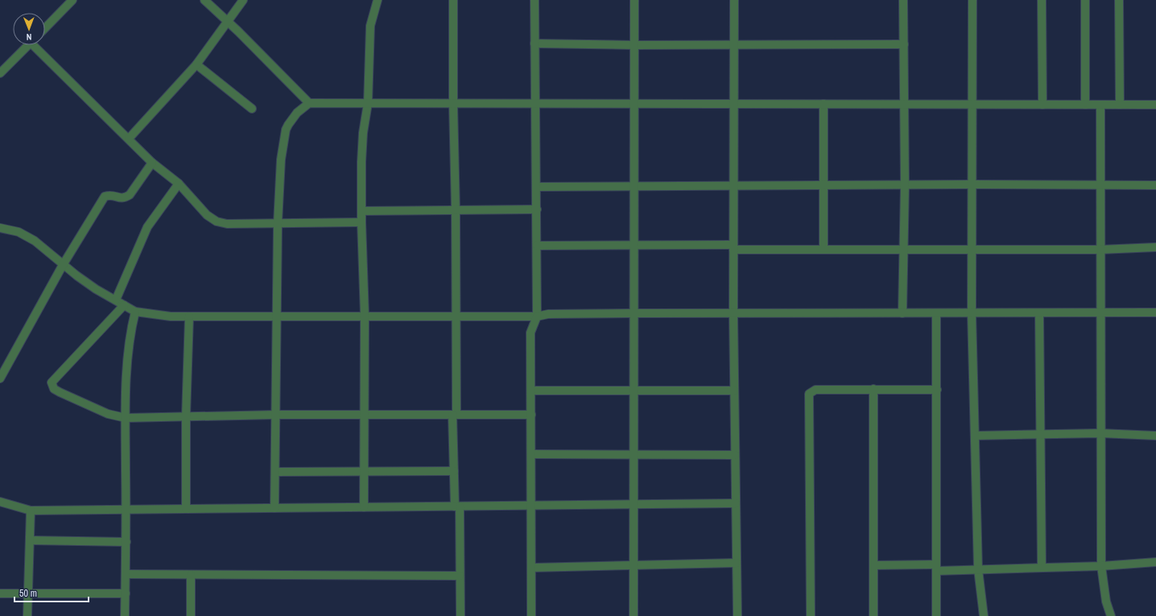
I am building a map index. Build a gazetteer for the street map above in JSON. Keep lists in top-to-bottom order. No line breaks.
{"scale_bar":"50 m","north":"bottom"}
